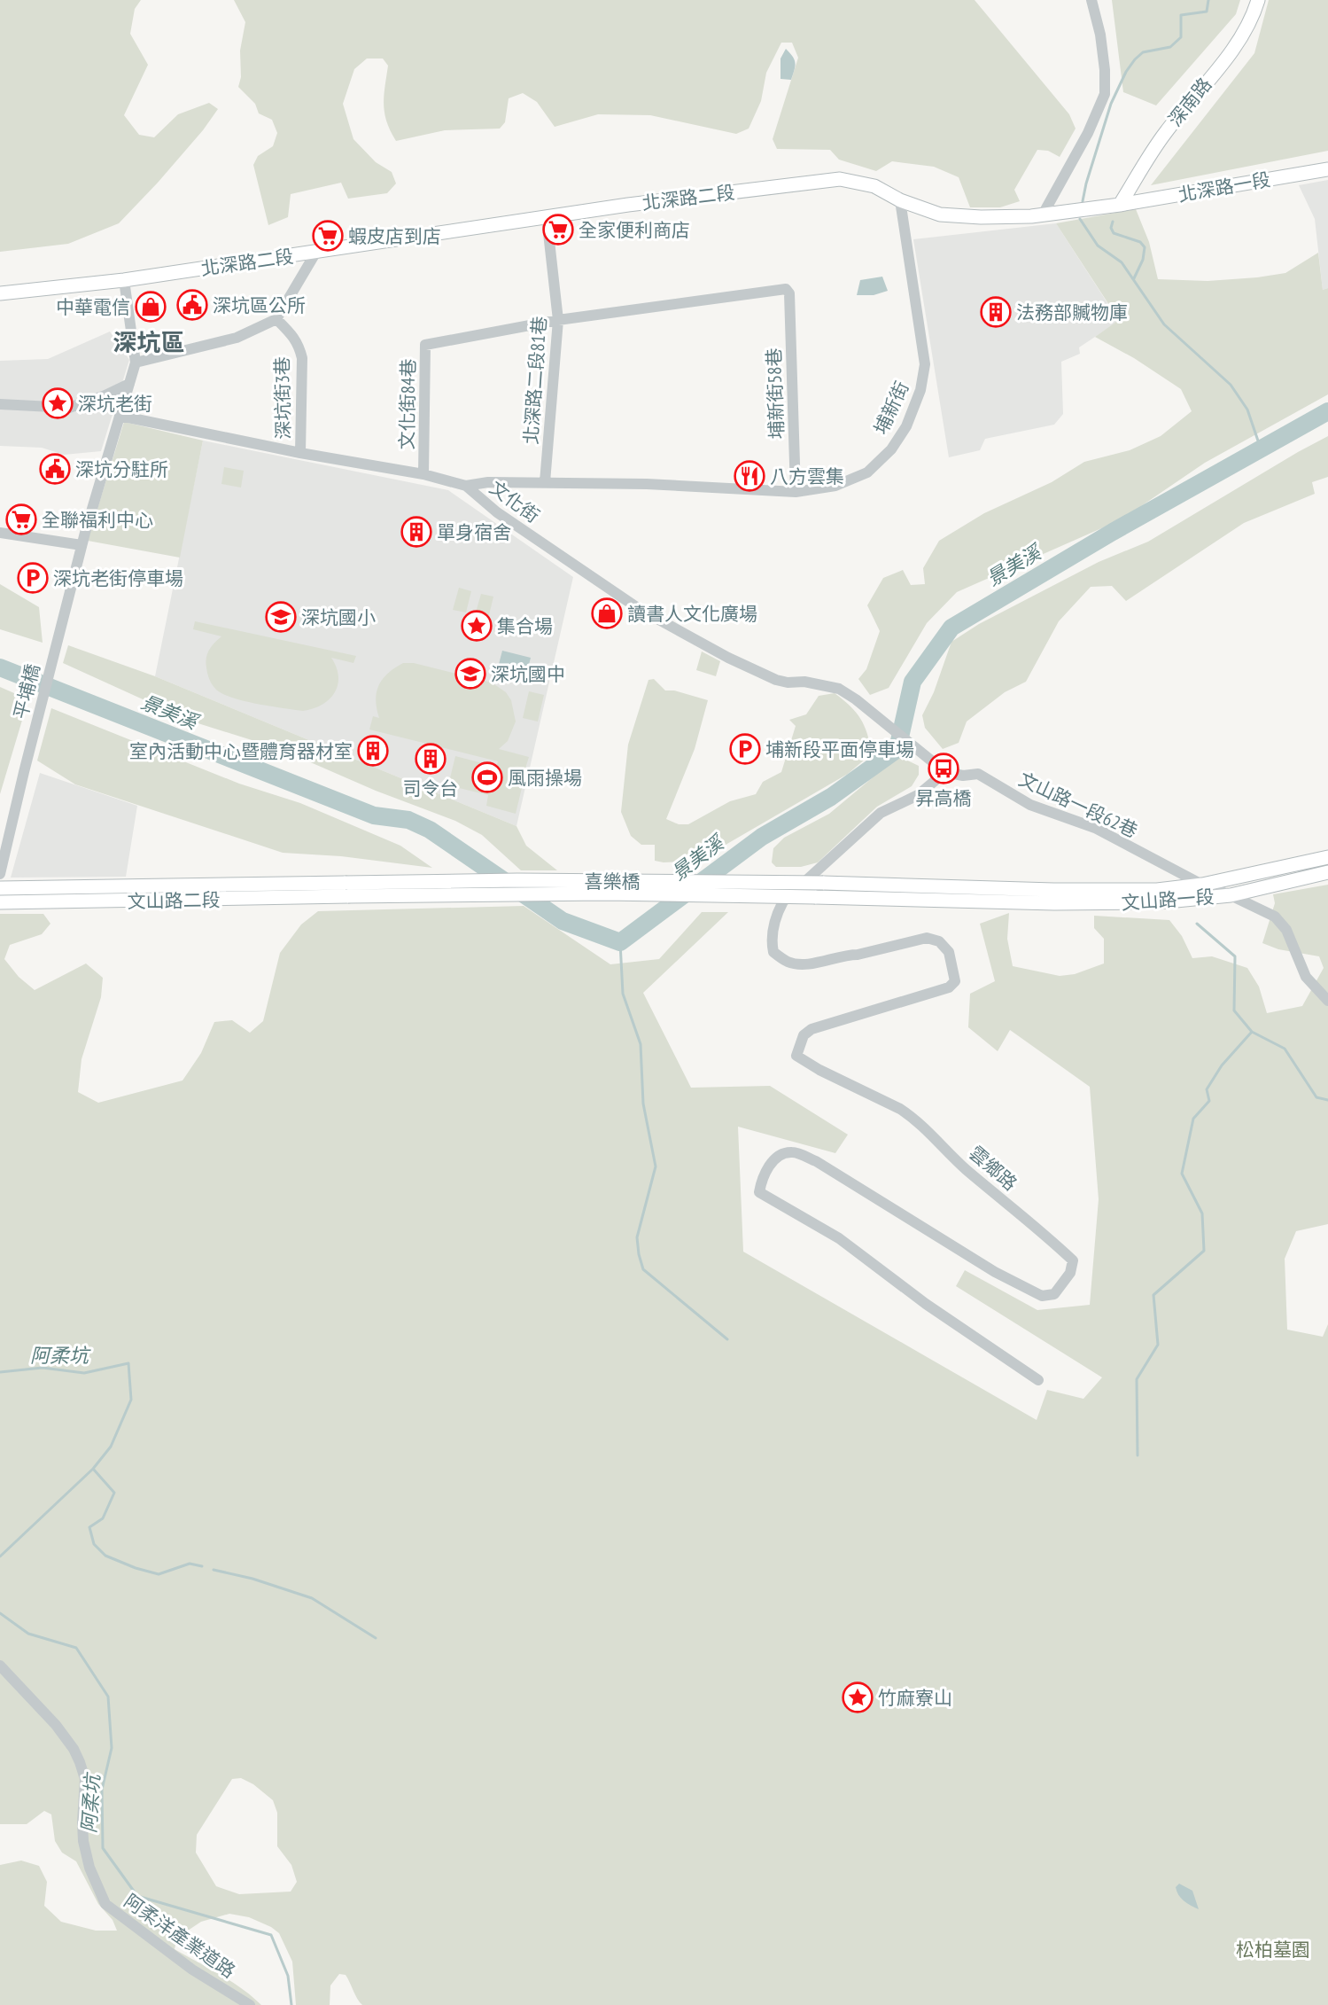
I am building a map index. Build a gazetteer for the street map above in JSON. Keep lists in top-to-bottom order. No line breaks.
{"streets":{"main road":["深南路","北深路一段","北深路二段","喜樂橋","文山路一段","文山路二段"],"street":["北深路二段81巷","埔新街58巷","深坑街3巷","文化街84巷","埔新街","文化街","平埔橋","文山路一段62巷","雲鄉路","阿柔洋產業道路"]},"crossings":[["深南路","北深路一段"],["深南路","北深路二段"],["北深路一段","北深路二段"],["北深路二段","北深路二段81巷"],["北深路二段","埔新街"],["北深路二段81巷","埔新街58巷"],["北深路二段81巷","文化街84巷"],["北深路二段81巷","埔新街"],["埔新街58巷","文化街84巷"],["埔新街58巷","埔新街"],["深坑街3巷","文化街"],["文化街84巷","文化街"],["埔新街","文化街"],["文化街","平埔橋"],["文化街","文山路一段62巷"],["文化街","雲鄉路"],["文山路一段62巷","文山路一段"],["文山路一段62巷","雲鄉路"],["喜樂橋","文山路一段"],["喜樂橋","文山路二段"]],"districts":["深坑區"],"water":["景美溪","阿柔坑"],"parks":["松柏墓園"],"places":{"supermarket":["全家便利商店","蝦皮店到店","全聯福利中心"],"public building":["深坑區公所","深坑分駐所"],"shop":["中華電信","讀書人文化廣場"],"building":["法務部贓物庫","單身宿舍","室內活動中心暨體育器材室","司令台"],"place":["深坑老街","集合場","竹麻寮山"],"restaurant":["八方雲集"],"parking":["深坑老街停車場","埔新段平面停車場"],"school or university":["深坑國小","深坑國中"],"bus stop":["昇高橋"],"sports":["風雨操場"]}}
